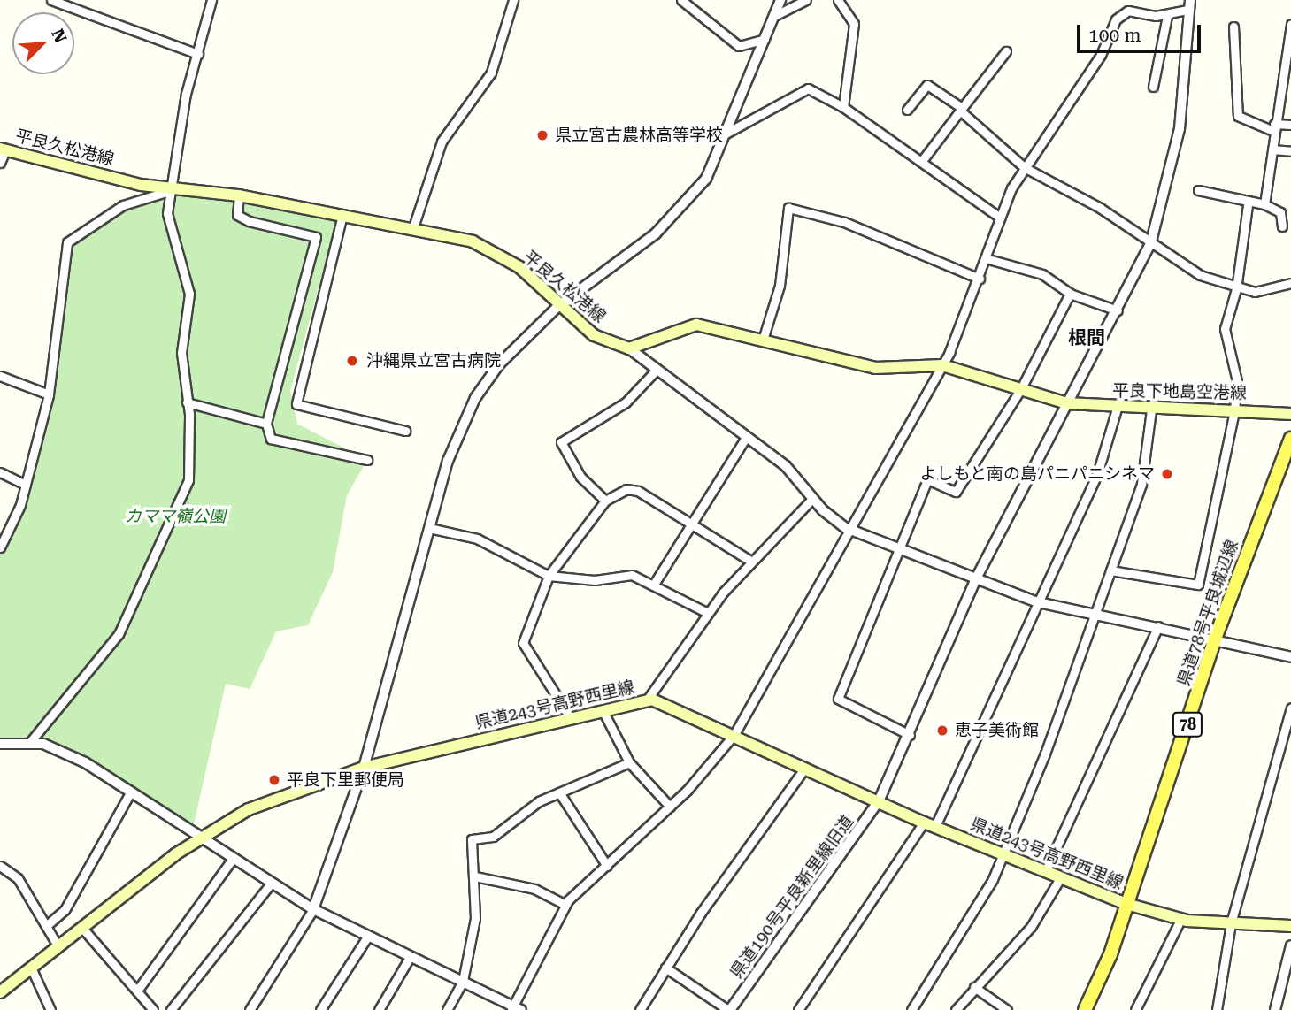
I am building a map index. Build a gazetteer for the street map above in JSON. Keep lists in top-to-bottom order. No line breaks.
{"streets":{"main road":["平良久松港線","平良下地島空港線","県道78号平良城辺線","県道243号高野西里線","78"],"street":["県道190号平良新里線旧道"]},"crossings":[["平良下地島空港線","県道190号平良新里線旧道"],["県道78号平良城辺線","県道243号高野西里線"],["県道243号高野西里線","県道190号平良新里線旧道"]],"districts":["根間"],"parks":["カママ嶺公園"],"places":["県立宮古農林高等学校","沖縄県立宮古病院","よしもと南の島パニパニシネマ","恵子美術館","平良下里郵便局"],"scale_bar":"100 m","north":"top right"}
